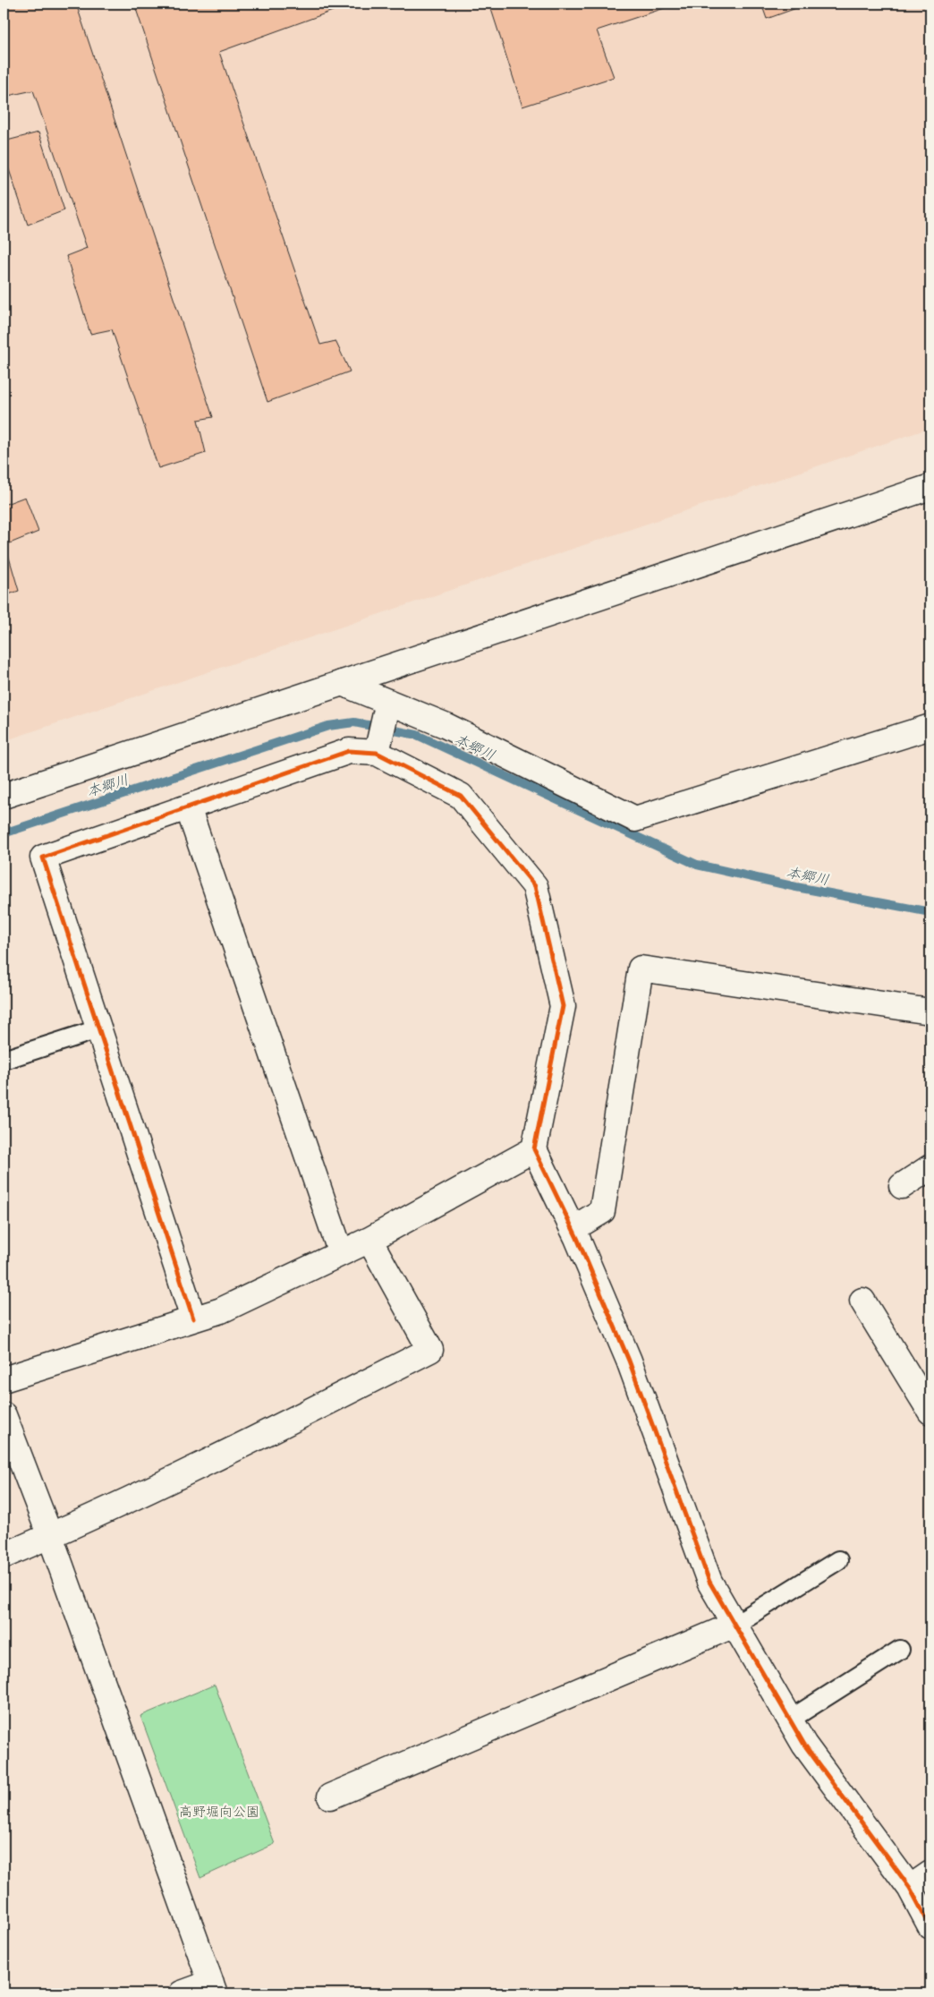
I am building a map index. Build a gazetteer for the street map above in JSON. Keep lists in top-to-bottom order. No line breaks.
{"water":["本郷川"],"parks":["高野堀向公園"]}
